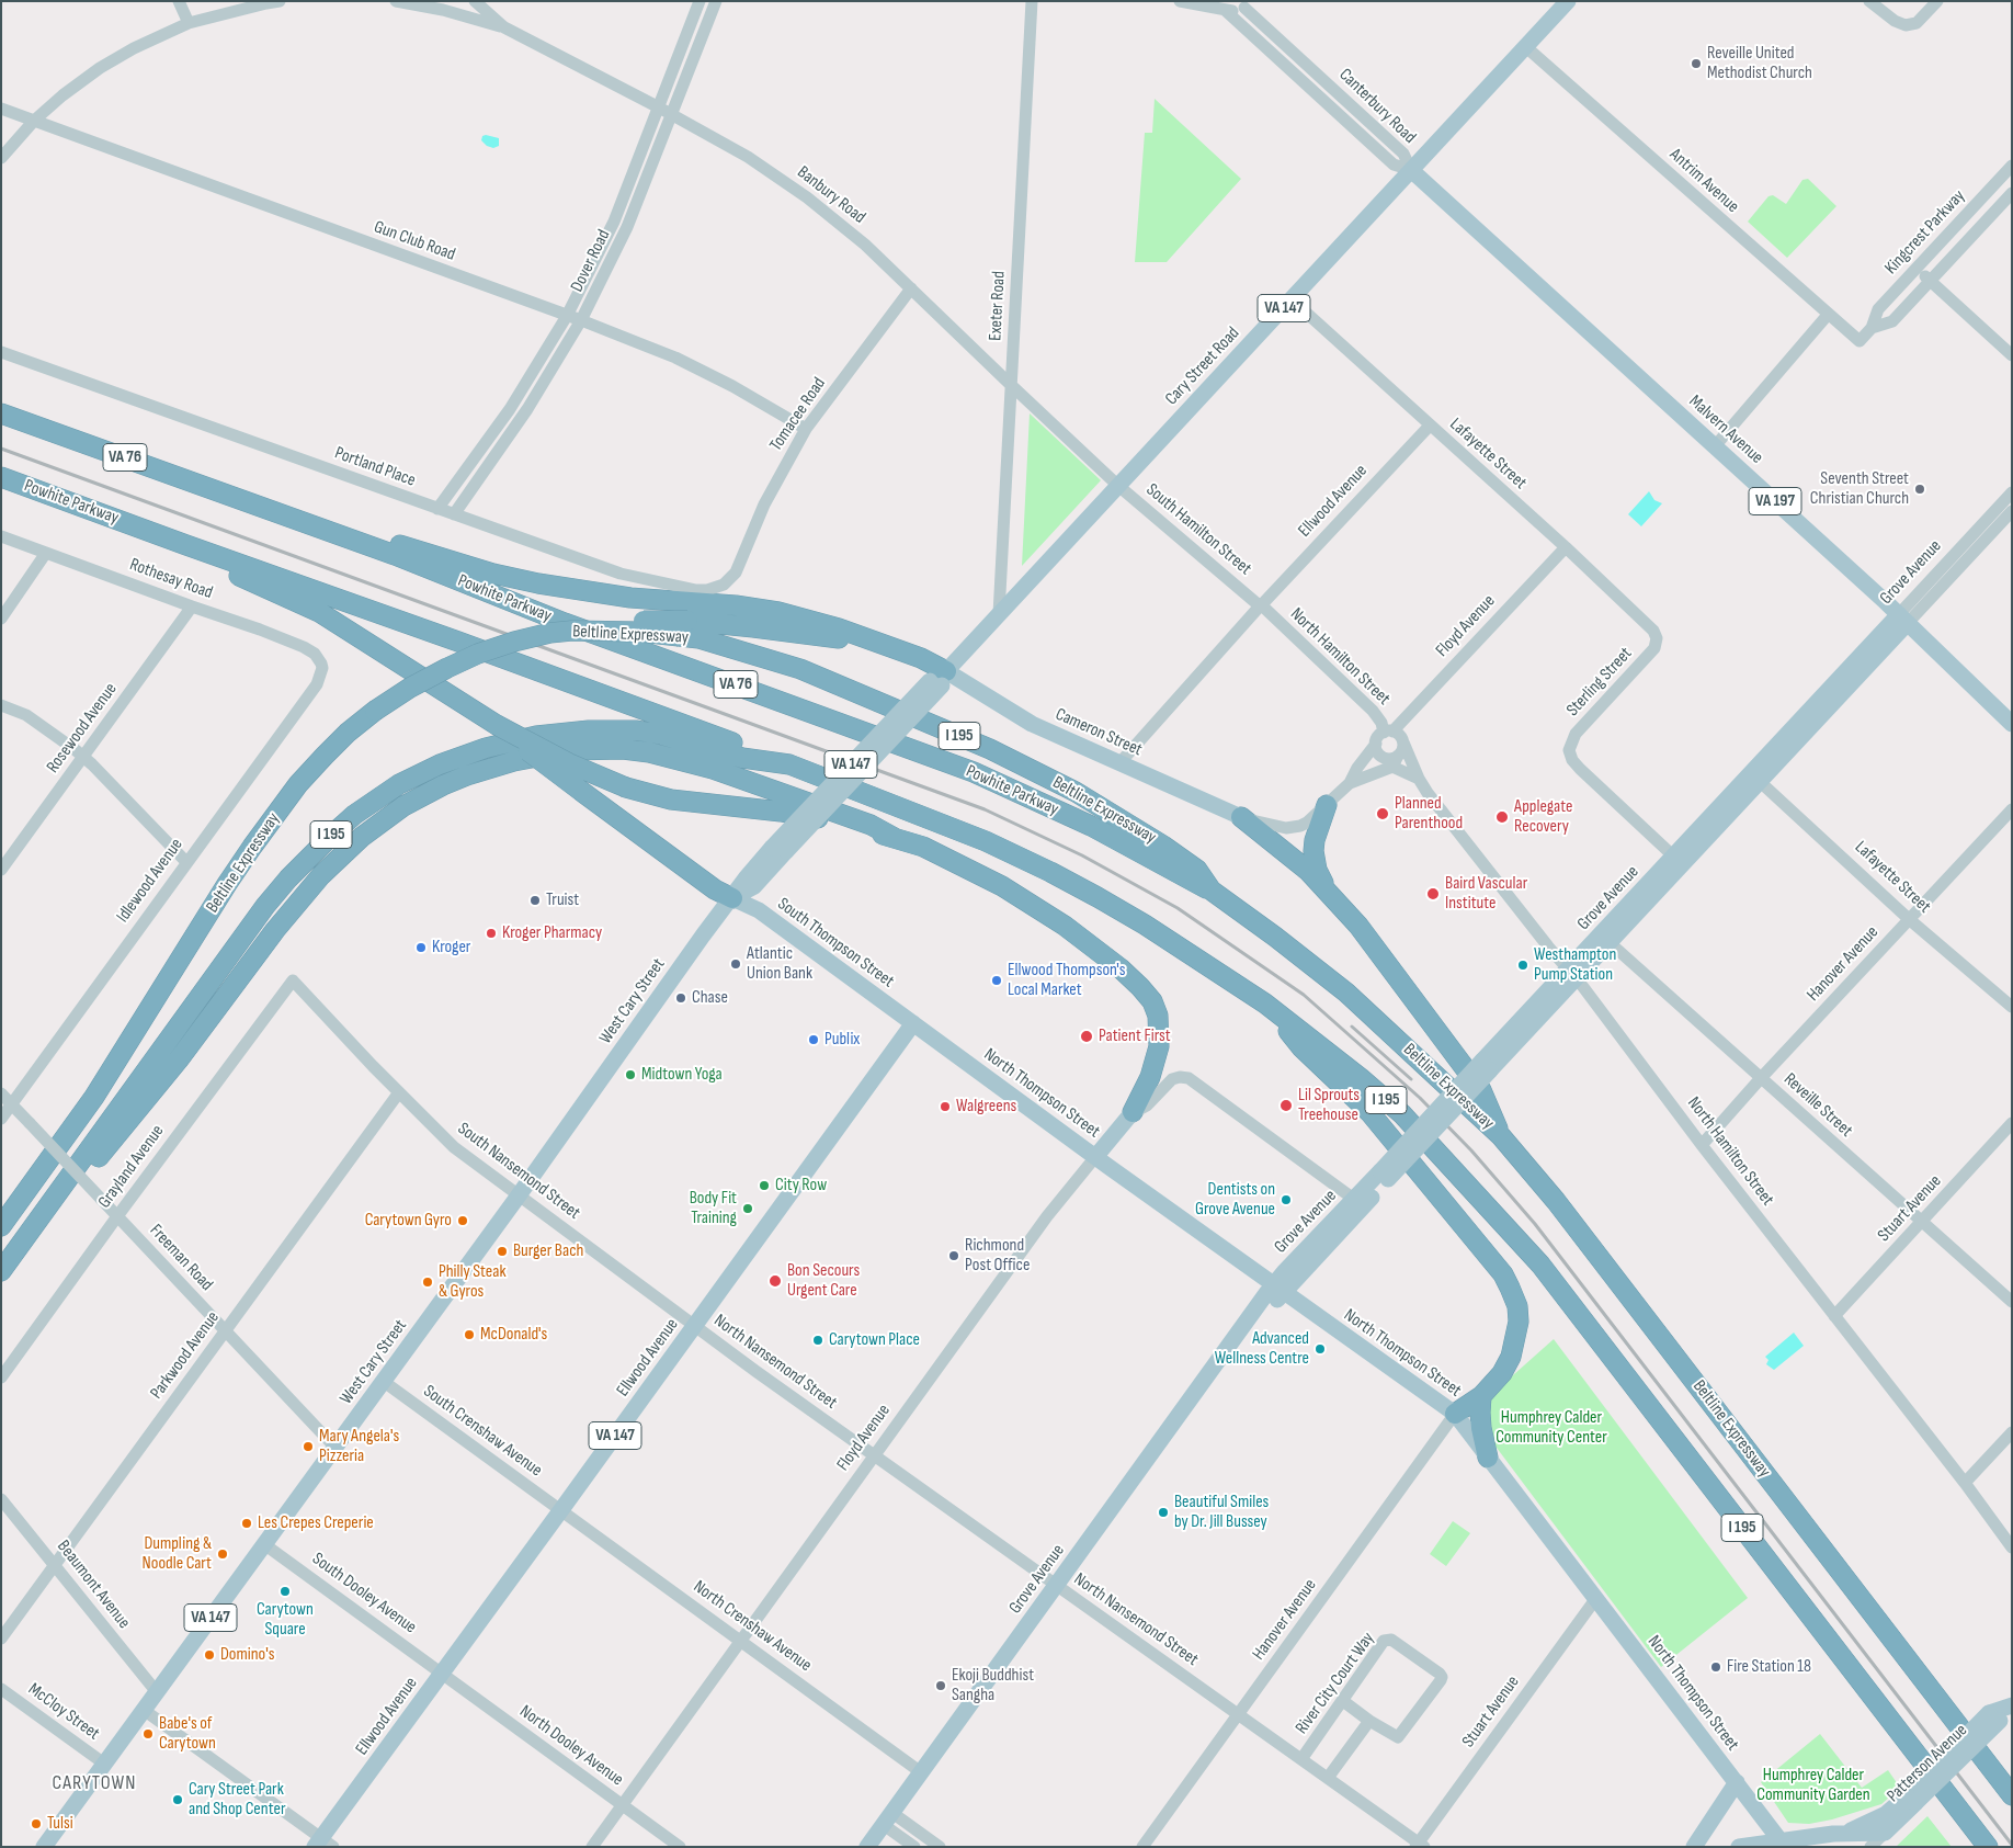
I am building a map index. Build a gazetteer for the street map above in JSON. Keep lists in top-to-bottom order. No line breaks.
{"streets":{"highway":["VA 76","Powhite Parkway","Beltline Expressway","I 195"],"main road":["VA 147","Cary Street Road","Malvern Avenue","Ellwood Avenue","VA 197","Grove Avenue","Floyd Avenue","Cameron Street","South Thompson Street","West Cary Street","North Thompson Street","Patterson Avenue"],"street":["Canterbury Road","Antrim Avenue","Banbury Road","Kingcrest Parkway","Gun Club Road","Dover Road","Exeter Road","Tomacee Road","Lafayette Street","Portland Place","South Hamilton Street","Rothesay Road","North Hamilton Street","Sterling Street","Rosewood Avenue","Idlewood Avenue","Hanover Avenue","Reveille Street","Grayland Avenue","South Nansemond Street","Stuart Avenue","Freeman Road","Parkwood Avenue","North Nansemond Street","South Crenshaw Avenue","Beaumont Avenue","South Dooley Avenue","North Crenshaw Avenue","River City Court Way","McCloy Street","North Dooley Avenue"]},"crossings":[["Canterbury Road","Cary Street Road"],["Canterbury Road","Malvern Avenue"],["Antrim Avenue","Kingcrest Parkway"],["Antrim Avenue","Cary Street Road"],["Banbury Road","Dover Road"],["Banbury Road","Exeter Road"],["Banbury Road","Cary Street Road"],["Banbury Road","Tomacee Road"],["Banbury Road","South Hamilton Street"],["Gun Club Road","Dover Road"],["Gun Club Road","Tomacee Road"],["Dover Road","Portland Place"],["Exeter Road","Cary Street Road"],["Cary Street Road","Malvern Avenue"],["Cary Street Road","Lafayette Street"],["Cary Street Road","South Hamilton Street"],["Cary Street Road","Cameron Street"],["Cary Street Road","West Cary Street"],["Tomacee Road","Portland Place"],["Malvern Avenue","Grove Avenue"],["Lafayette Street","Ellwood Avenue"],["Lafayette Street","Grove Avenue"],["Lafayette Street","Floyd Avenue"],["Lafayette Street","Sterling Street"],["Lafayette Street","Hanover Avenue"],["Ellwood Avenue","South Hamilton Street"],["Ellwood Avenue","North Hamilton Street"],["Ellwood Avenue","Cameron Street"],["Ellwood Avenue","South Thompson Street"],["Ellwood Avenue","North Thompson Street"],["Ellwood Avenue","South Nansemond Street"],["Ellwood Avenue","North Nansemond Street"],["Ellwood Avenue","South Crenshaw Avenue"],["Ellwood Avenue","South Dooley Avenue"],["Ellwood Avenue","North Crenshaw Avenue"],["Ellwood Avenue","North Dooley Avenue"],["Powhite Parkway","Beltline Expressway"],["Powhite Parkway","I 195"],["South Hamilton Street","North Hamilton Street"],["Grove Avenue","Floyd Avenue"],["Grove Avenue","North Hamilton Street"],["Grove Avenue","Sterling Street"],["Grove Avenue","North Thompson Street"],["Grove Avenue","Reveille Street"],["Grove Avenue","North Nansemond Street"],["Grove Avenue","North Crenshaw Avenue"],["Rothesay Road","Rosewood Avenue"],["Rothesay Road","Idlewood Avenue"],["Floyd Avenue","North Hamilton Street"],["Floyd Avenue","North Thompson Street"],["Floyd Avenue","North Nansemond Street"],["Floyd Avenue","North Crenshaw Avenue"],["Floyd Avenue","North Dooley Avenue"],["North Hamilton Street","Hanover Avenue"],["North Hamilton Street","Stuart Avenue"],["Cameron Street","West Cary Street"],["Idlewood Avenue","Freeman Road"],["South Thompson Street","West Cary Street"],["South Thompson Street","North Thompson Street"],["Hanover Avenue","North Thompson Street"],["Hanover Avenue","Reveille Street"],["Hanover Avenue","North Nansemond Street"],["West Cary Street","South Nansemond Street"],["West Cary Street","Freeman Road"],["West Cary Street","South Crenshaw Avenue"],["West Cary Street","Beaumont Avenue"],["West Cary Street","South Dooley Avenue"],["West Cary Street","McCloy Street"],["North Thompson Street","Stuart Avenue"],["Reveille Street","Stuart Avenue"],["Grayland Avenue","South Nansemond Street"],["Grayland Avenue","Freeman Road"],["South Nansemond Street","Parkwood Avenue"],["South Nansemond Street","North Nansemond Street"],["Stuart Avenue","North Nansemond Street"],["Freeman Road","Parkwood Avenue"],["Parkwood Avenue","Beaumont Avenue"],["North Nansemond Street","River City Court Way"],["South Crenshaw Avenue","North Crenshaw Avenue"],["South Dooley Avenue","North Dooley Avenue"]],"districts":["CARYTOWN"],"parks":["Humphrey Calder Community Center","Humphrey Calder Community Garden"],"places":["Reveille United Methodist Church","Seventh Street Christian Church","Planned Parenthood","Applegate Recovery","Baird Vascular Institute","Truist","Kroger Pharmacy","Kroger","Atlantic Union Bank","Westhampton Pump Station","Ellwood Thompson's Local Market","Chase","Patient First","Publix","Midtown Yoga","Lil Sprouts Treehouse","Walgreens","City Row","Dentists on Grove Avenue","Body Fit Training","Carytown Gyro","Burger Bach","Richmond Post Office","Bon Secours Urgent Care","Philly Steak & Gyros","McDonald's","Carytown Place","Advanced Wellness Centre","Mary Angela's Pizzeria","Beautiful Smiles by Dr. Jill Bussey","Les Crepes Creperie","Dumpling & Noodle Cart","Carytown Square","Domino's","Fire Station 18","Ekoji Buddhist Sangha","Babe's of Carytown","Cary Street Park and Shop Center","Tulsi"]}
